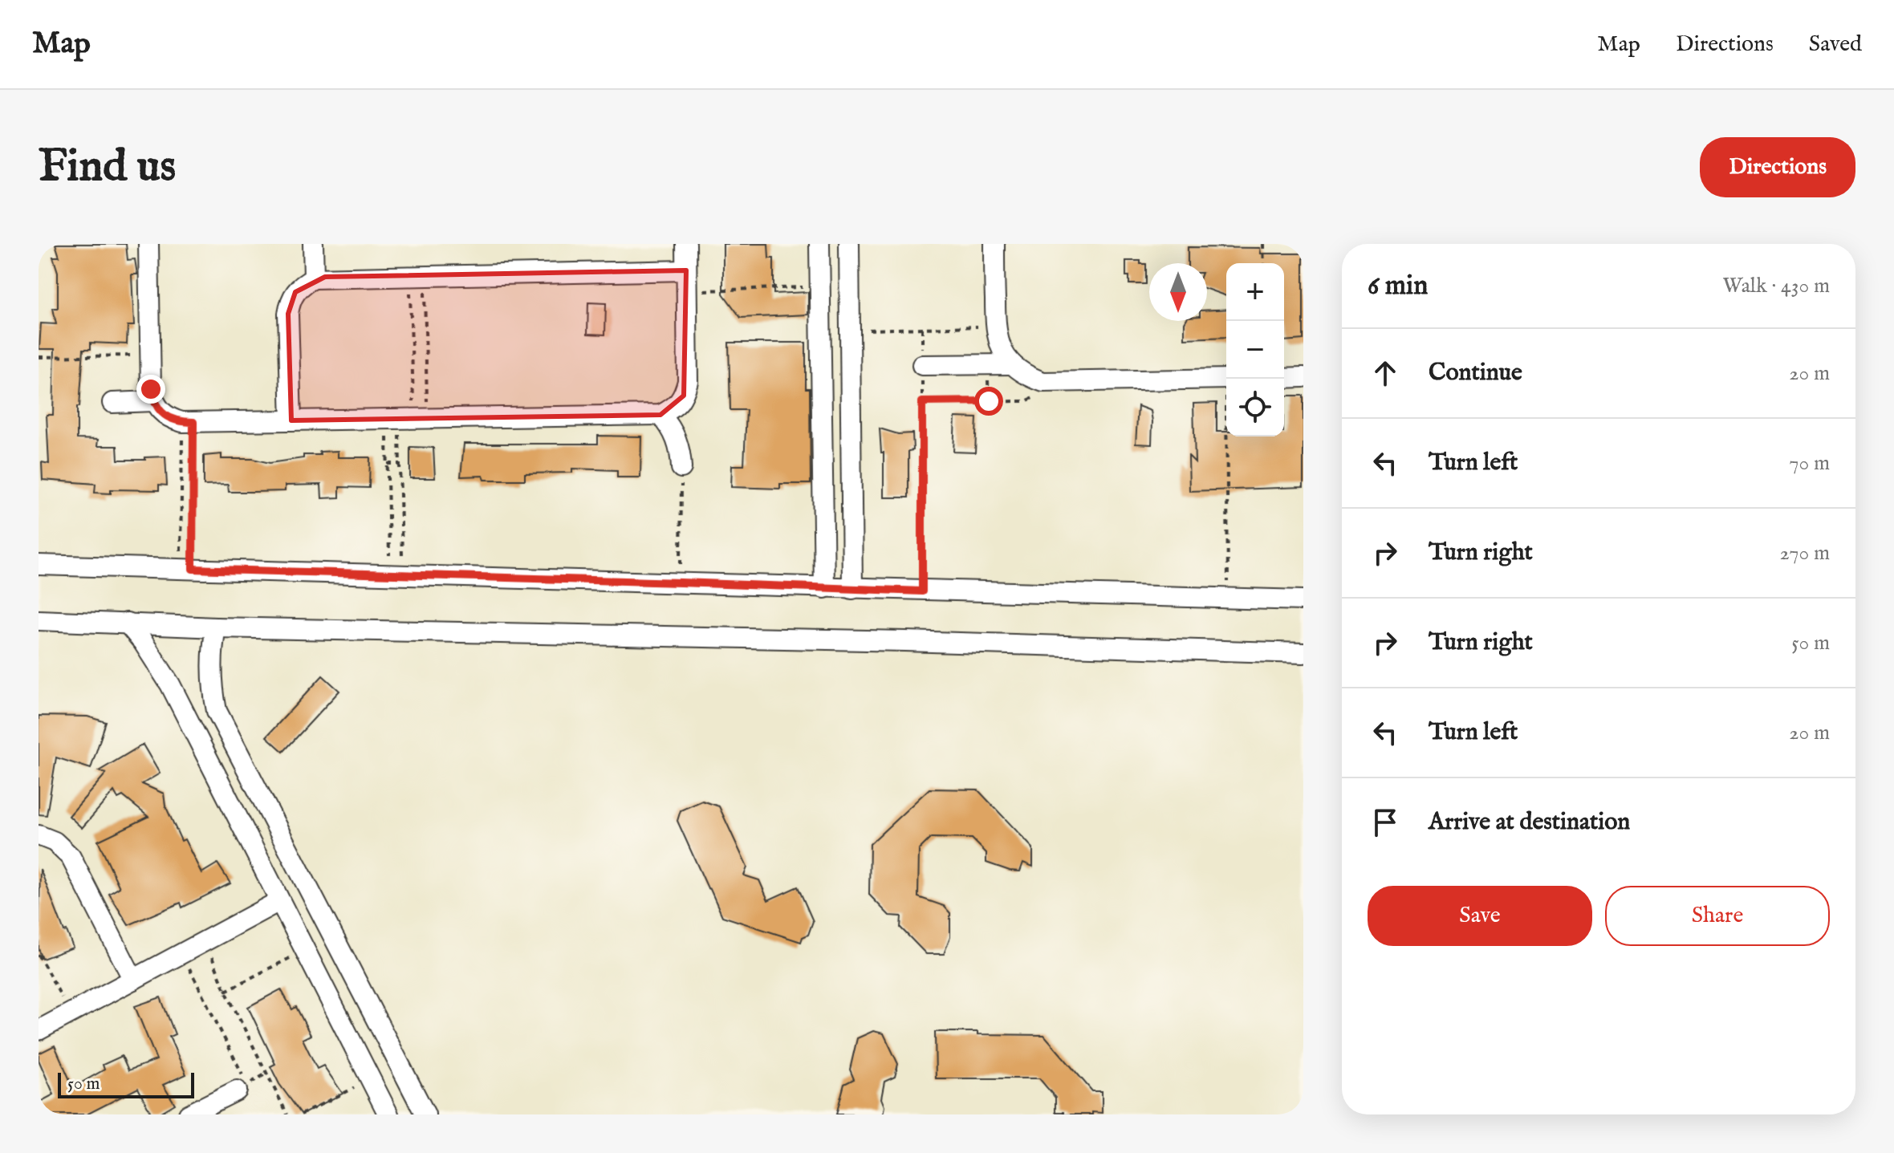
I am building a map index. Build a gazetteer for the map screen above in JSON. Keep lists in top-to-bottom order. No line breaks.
{"scale_bar":"50 m","north":"bottom","page":{"header":"Map","nav":["Map","Directions","Saved"],"buttons":["Directions",["Save","Share"]],"title":"Find us","heading":["6 min","Walk · 430 m"],"map_buttons":["+","−"],"list":[["Continue","20 m"],["Turn left","70 m"],["Turn right","270 m"],["Turn right","50 m"],["Turn left","20 m"],"Arrive at destination"],"scale":"50 m"}}
